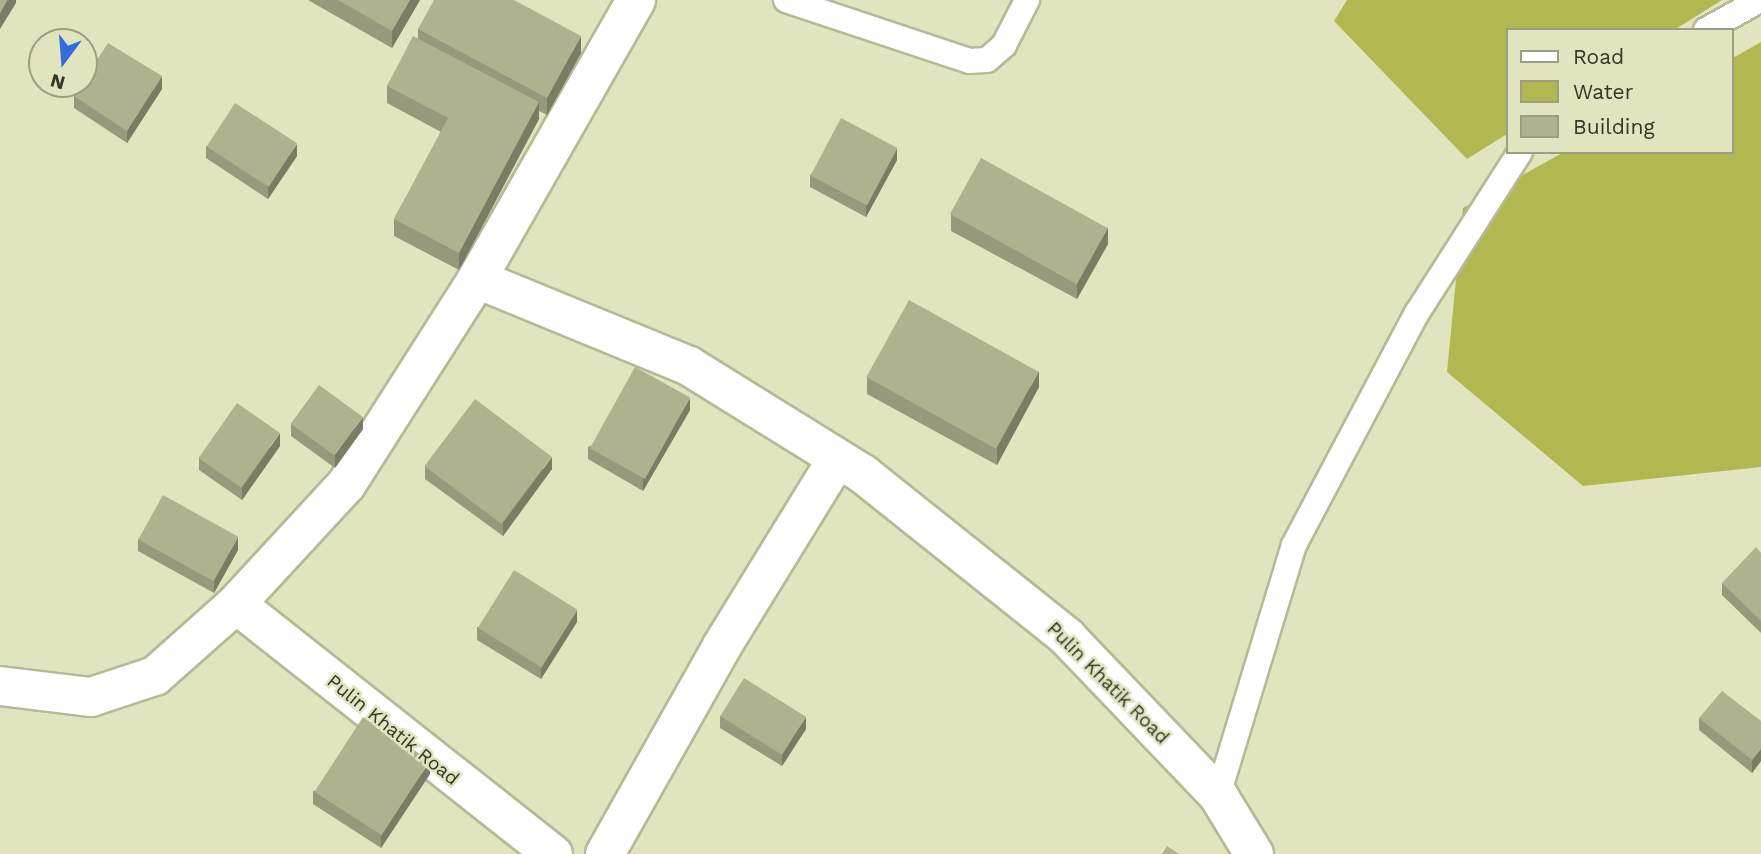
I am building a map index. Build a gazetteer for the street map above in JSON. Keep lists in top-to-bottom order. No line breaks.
{"streets":{"street":["Pulin Khatik Road"]},"legend":["Road","Water","Building"],"north":"bottom"}
